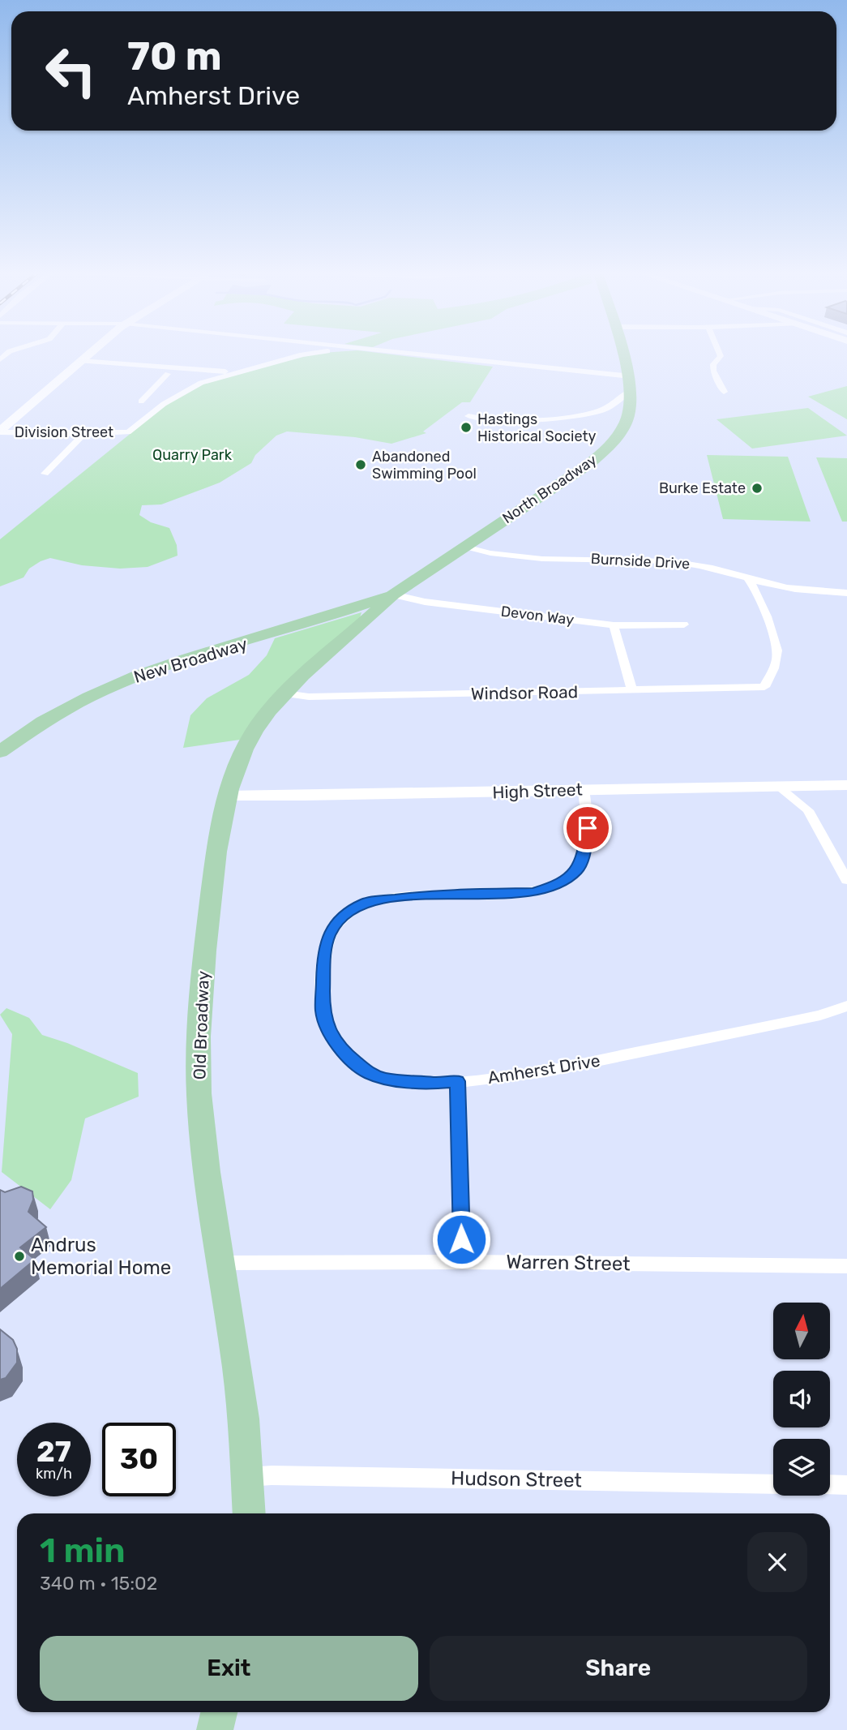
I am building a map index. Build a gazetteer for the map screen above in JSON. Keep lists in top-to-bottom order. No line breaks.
{"streets":{"main road":["North Broadway","New Broadway","Old Broadway"],"street":["Division Street","Burnside Drive","Devon Way","Windsor Road","High Street","Amherst Drive","Warren Street","Hudson Street"]},"crossings":[["North Broadway","Burnside Drive"],["North Broadway","Devon Way"],["North Broadway","New Broadway"],["North Broadway","Old Broadway"],["Burnside Drive","Windsor Road"],["Devon Way","New Broadway"],["Devon Way","Old Broadway"],["New Broadway","Old Broadway"],["Windsor Road","Old Broadway"],["High Street","Old Broadway"],["High Street","Amherst Drive"],["Old Broadway","Warren Street"],["Old Broadway","Hudson Street"]],"parks":["Quarry Park"],"places":["Hastings Historical Society","Abandoned Swimming Pool","Burke Estate","Andrus Memorial Home"],"north":"top","page":{"turn":["70 m","Amherst Drive"],"speed":"27 km/h","limit":"30","heading":["1 min","340 m · 15:02"],"buttons":["Exit","Share"]}}
